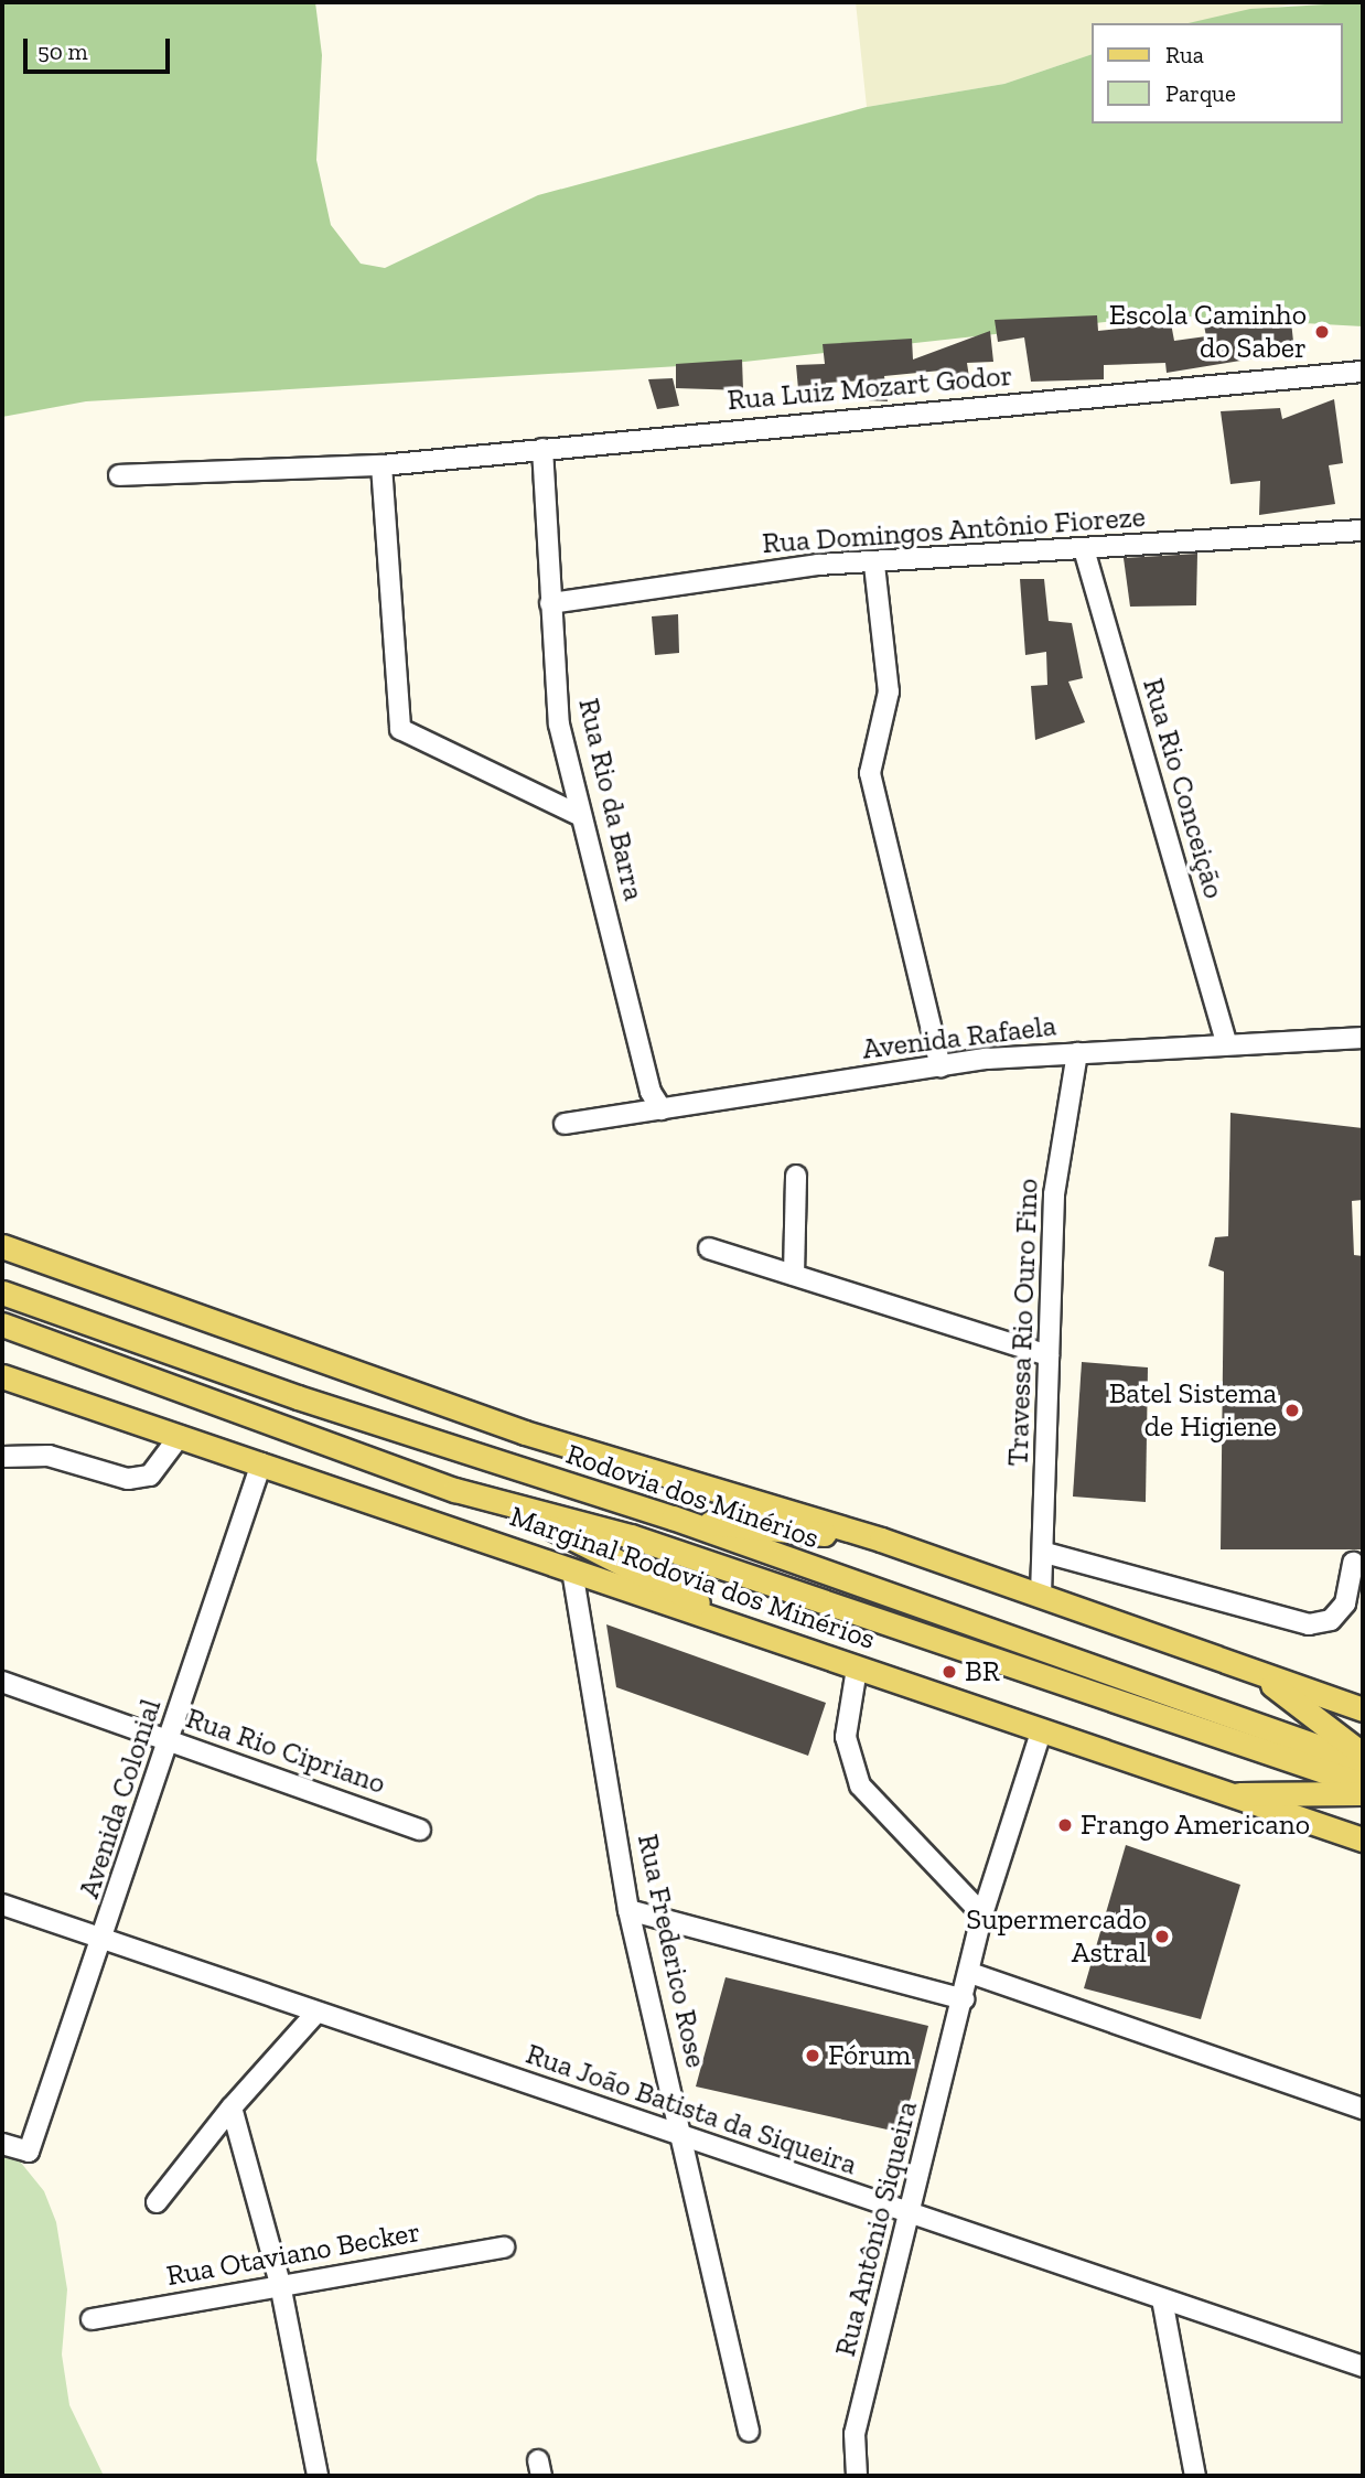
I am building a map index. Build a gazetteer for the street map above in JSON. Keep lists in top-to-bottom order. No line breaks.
{"streets":{"main road":["Rodovia dos Minérios","Marginal Rodovia dos Minérios"],"street":["Rua Luiz Mozart Godor","Rua Domingos Antônio Fioreze","Rua Rio Conceição","Rua Rio da Barra","Avenida Rafaela","Travessa Rio Ouro Fino","Rua Rio Cipriano","Avenida Colonial","Rua Frederico Rose","Rua João Batista da Siqueira","Rua Antônio Siqueira","Rua Otaviano Becker"]},"crossings":[["Rua Luiz Mozart Godor","Rua Rio da Barra"],["Rua Domingos Antônio Fioreze","Rua Rio Conceição"],["Rua Domingos Antônio Fioreze","Rua Rio da Barra"],["Rua Rio Conceição","Avenida Rafaela"],["Rua Rio da Barra","Avenida Rafaela"],["Avenida Rafaela","Travessa Rio Ouro Fino"],["Marginal Rodovia dos Minérios","Avenida Colonial"],["Marginal Rodovia dos Minérios","Rua Frederico Rose"],["Marginal Rodovia dos Minérios","Rua Antônio Siqueira"],["Rua Rio Cipriano","Avenida Colonial"],["Avenida Colonial","Rua João Batista da Siqueira"],["Rua Frederico Rose","Rua João Batista da Siqueira"],["Rua João Batista da Siqueira","Rua Antônio Siqueira"]],"places":["Escola Caminho do Saber","Batel Sistema de Higiene","BR","Frango Americano","Supermercado Astral","Fórum"],"legend":["Rua","Parque"],"scale_bar":"50 m"}
